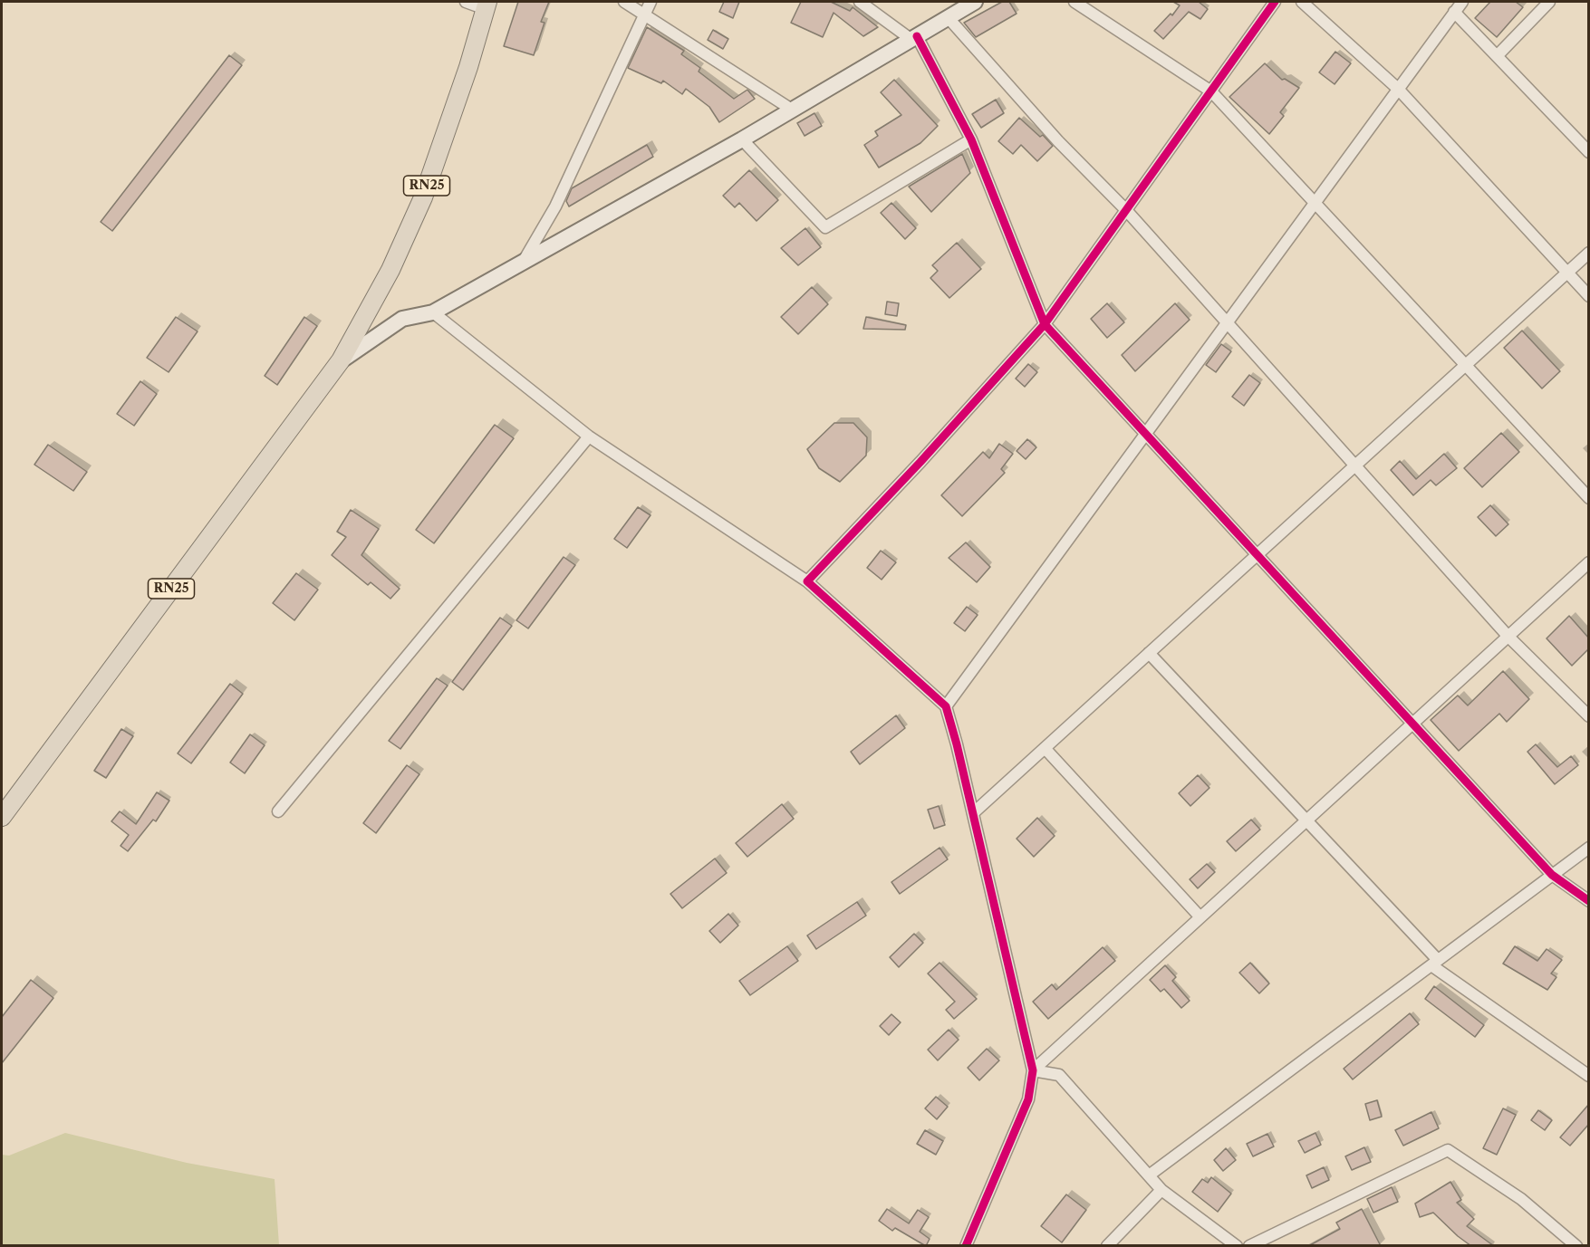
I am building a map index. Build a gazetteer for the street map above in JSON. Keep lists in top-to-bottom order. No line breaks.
{"streets":{"main road":["RN25"]}}
